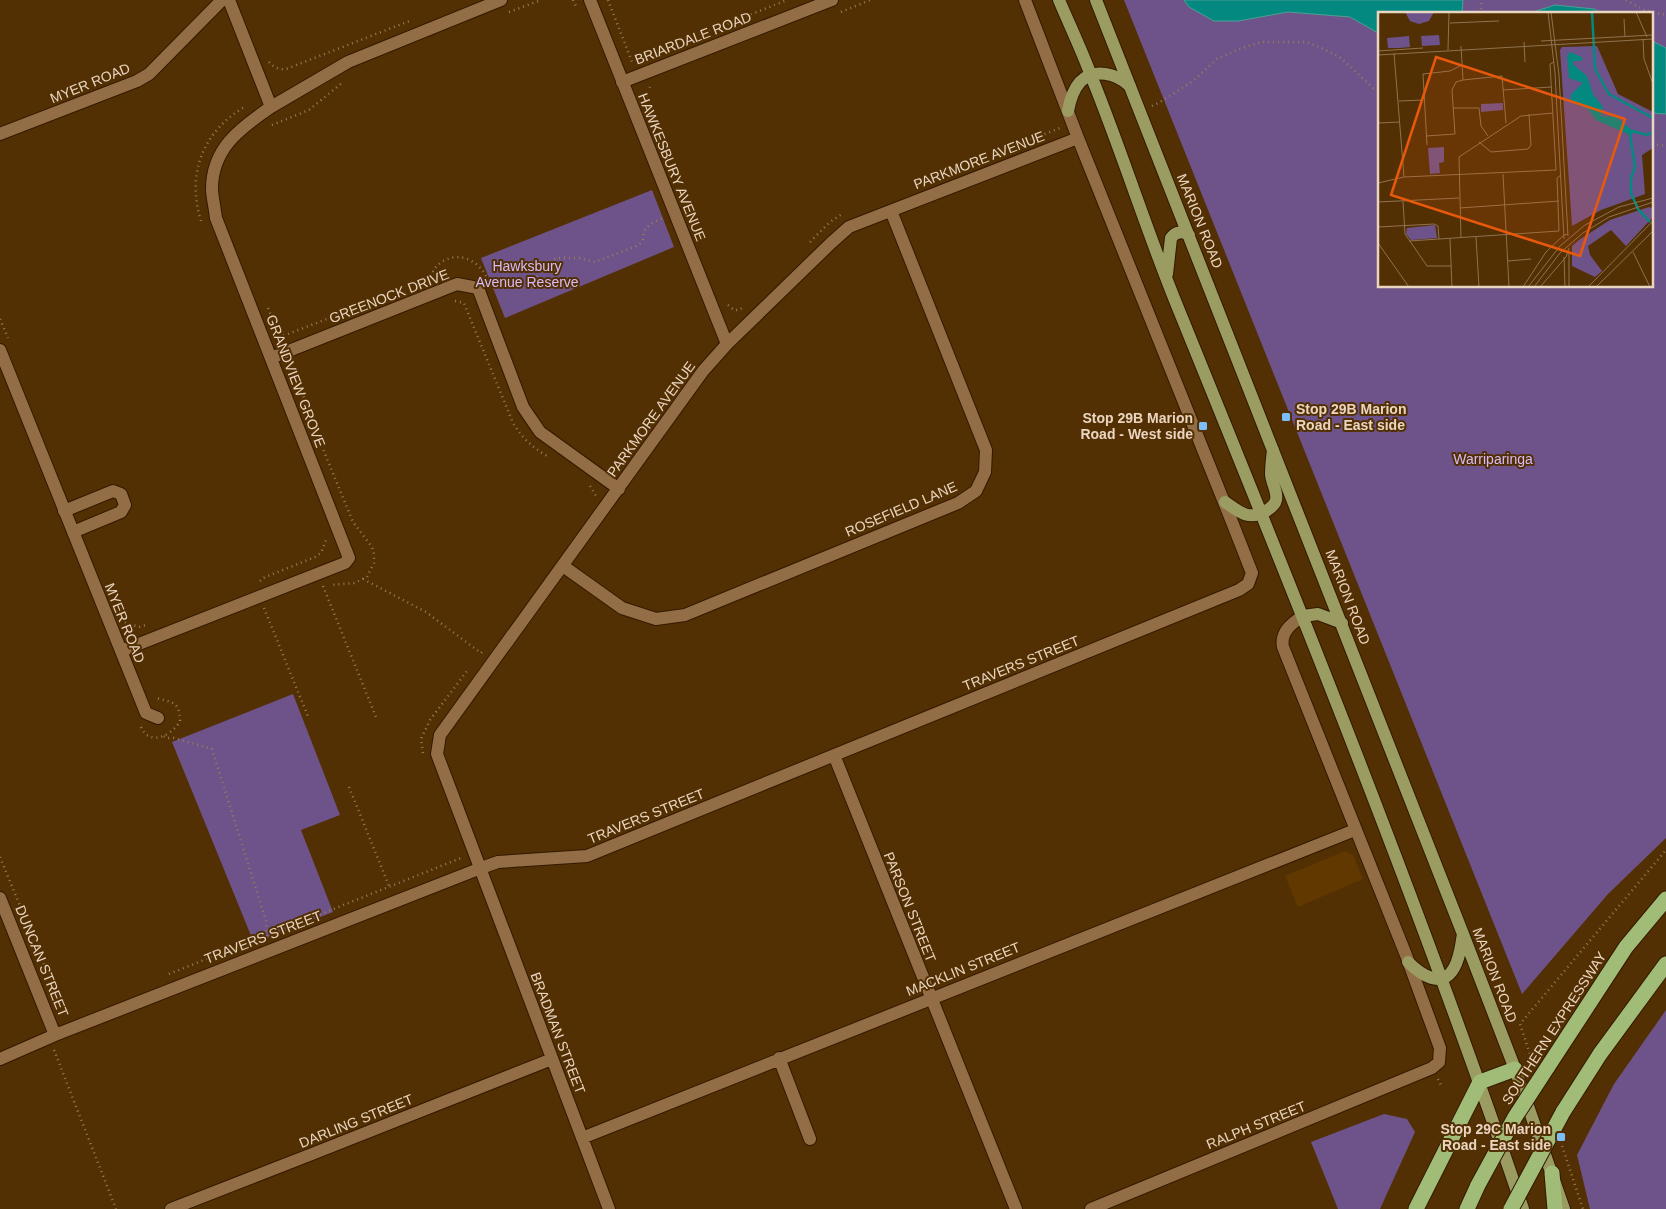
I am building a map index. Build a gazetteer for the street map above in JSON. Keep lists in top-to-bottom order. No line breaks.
{"streets":{"highway":["SOUTHERN EXPRESSWAY"],"main road":["MARION ROAD"],"street":["BRIARDALE ROAD","MYER ROAD","PARKMORE AVENUE","HAWKESBURY AVENUE","GREENOCK DRIVE","GRANDVIEW GROVE","ROSEFIELD LANE","TRAVERS STREET","PARSON STREET","DUNCAN STREET","MACKLIN STREET","BRADMAN STREET","DARLING STREET","RALPH STREET"]},"crossings":[["BRIARDALE ROAD","HAWKESBURY AVENUE"],["MYER ROAD","GRANDVIEW GROVE"],["PARKMORE AVENUE","HAWKESBURY AVENUE"],["PARKMORE AVENUE","GREENOCK DRIVE"],["PARKMORE AVENUE","ROSEFIELD LANE"],["PARKMORE AVENUE","TRAVERS STREET"],["PARKMORE AVENUE","BRADMAN STREET"],["GREENOCK DRIVE","GRANDVIEW GROVE"],["TRAVERS STREET","PARSON STREET"],["TRAVERS STREET","DUNCAN STREET"],["TRAVERS STREET","BRADMAN STREET"],["PARSON STREET","MACKLIN STREET"],["MACKLIN STREET","BRADMAN STREET"],["BRADMAN STREET","DARLING STREET"]],"parks":["Hawksbury Avenue Reserve","Warriparinga"],"places":{"transit":["Stop 29B Marion Road - East side","Stop 29B Marion Road - West side","Stop 29C Marion Road - East side"]}}
